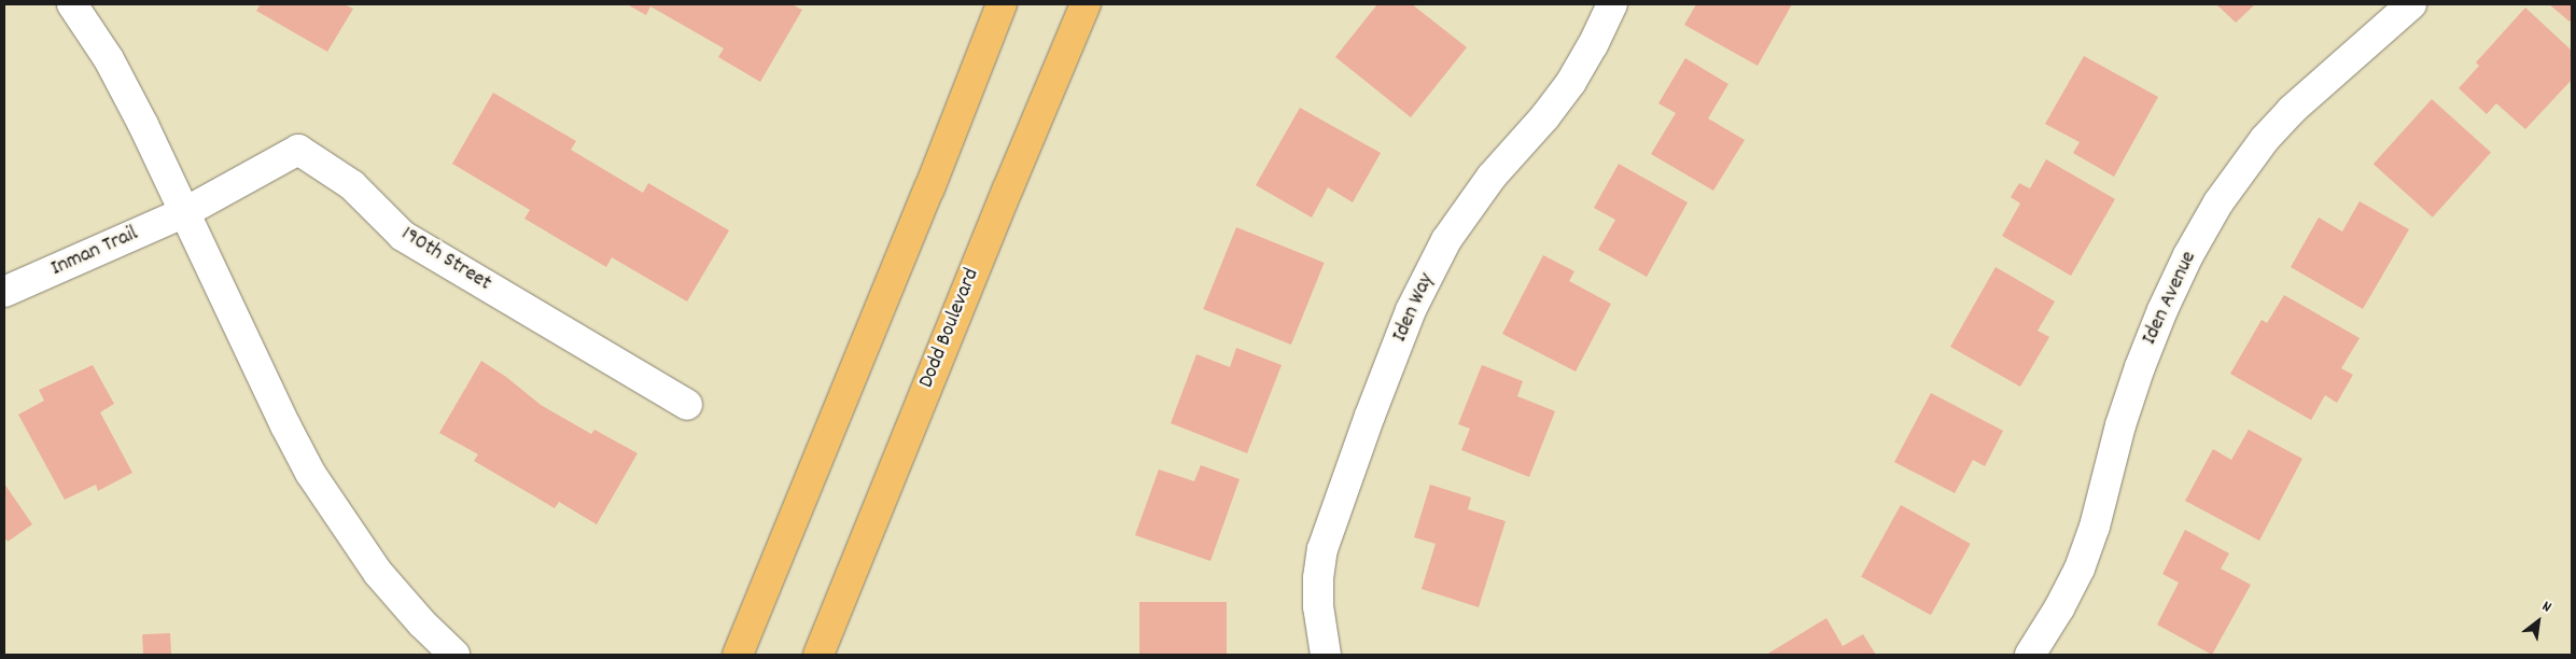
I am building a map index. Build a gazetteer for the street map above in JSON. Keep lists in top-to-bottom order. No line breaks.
{"streets":{"main road":["Dodd Boulevard"],"street":["Inman Trail","190th Street","Iden Avenue","Iden Way"]},"crossings":[["Inman Trail","190th Street"]],"north":"top right"}
